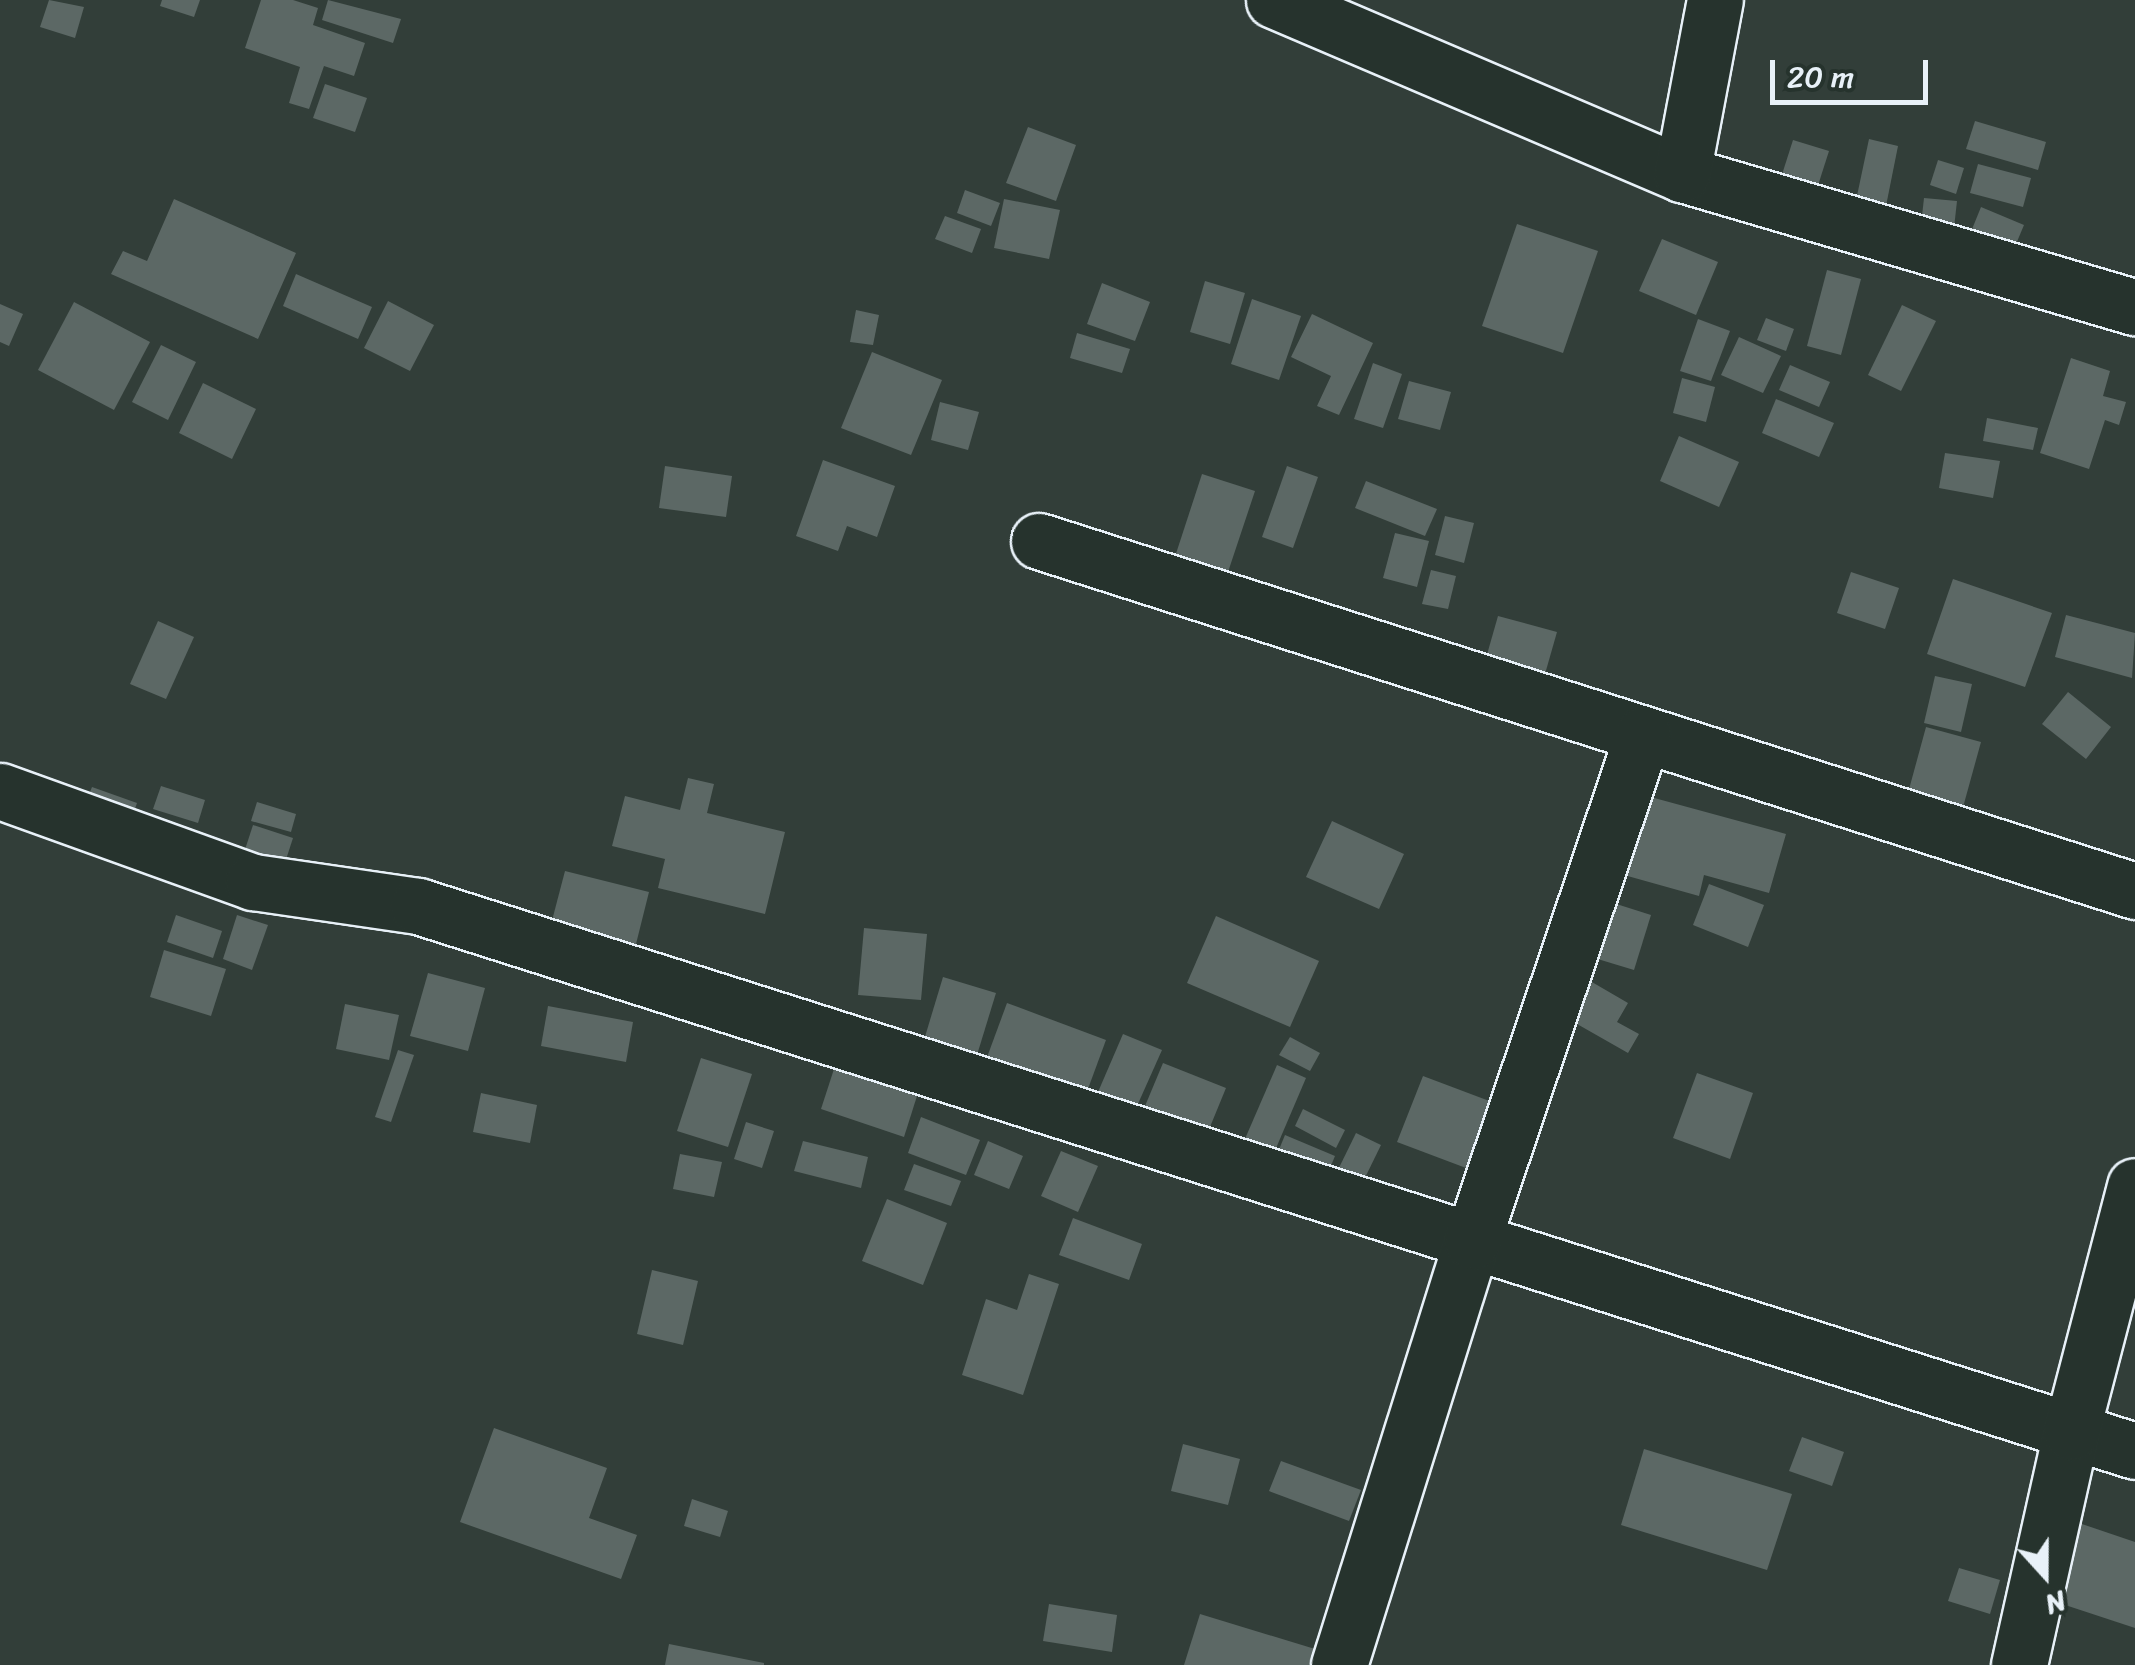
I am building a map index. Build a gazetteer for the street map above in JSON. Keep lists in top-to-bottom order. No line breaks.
{"scale_bar":"20 m","north":"bottom"}
